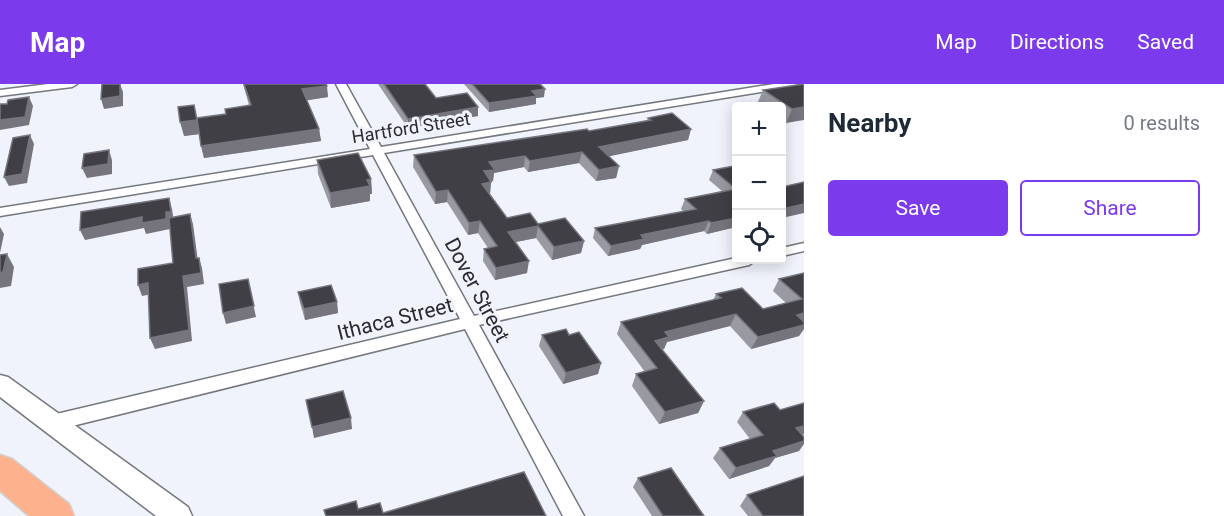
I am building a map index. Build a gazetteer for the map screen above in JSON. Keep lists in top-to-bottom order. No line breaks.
{"streets":{"street":["Hartford Street","Dover Street","Ithaca Street"]},"crossings":[["Hartford Street","Dover Street"],["Dover Street","Ithaca Street"]],"page":{"header":"Map","nav":["Map","Directions","Saved"],"heading":["Nearby","0 results"],"map_buttons":["+","−"],"buttons":["Save","Share"]}}
